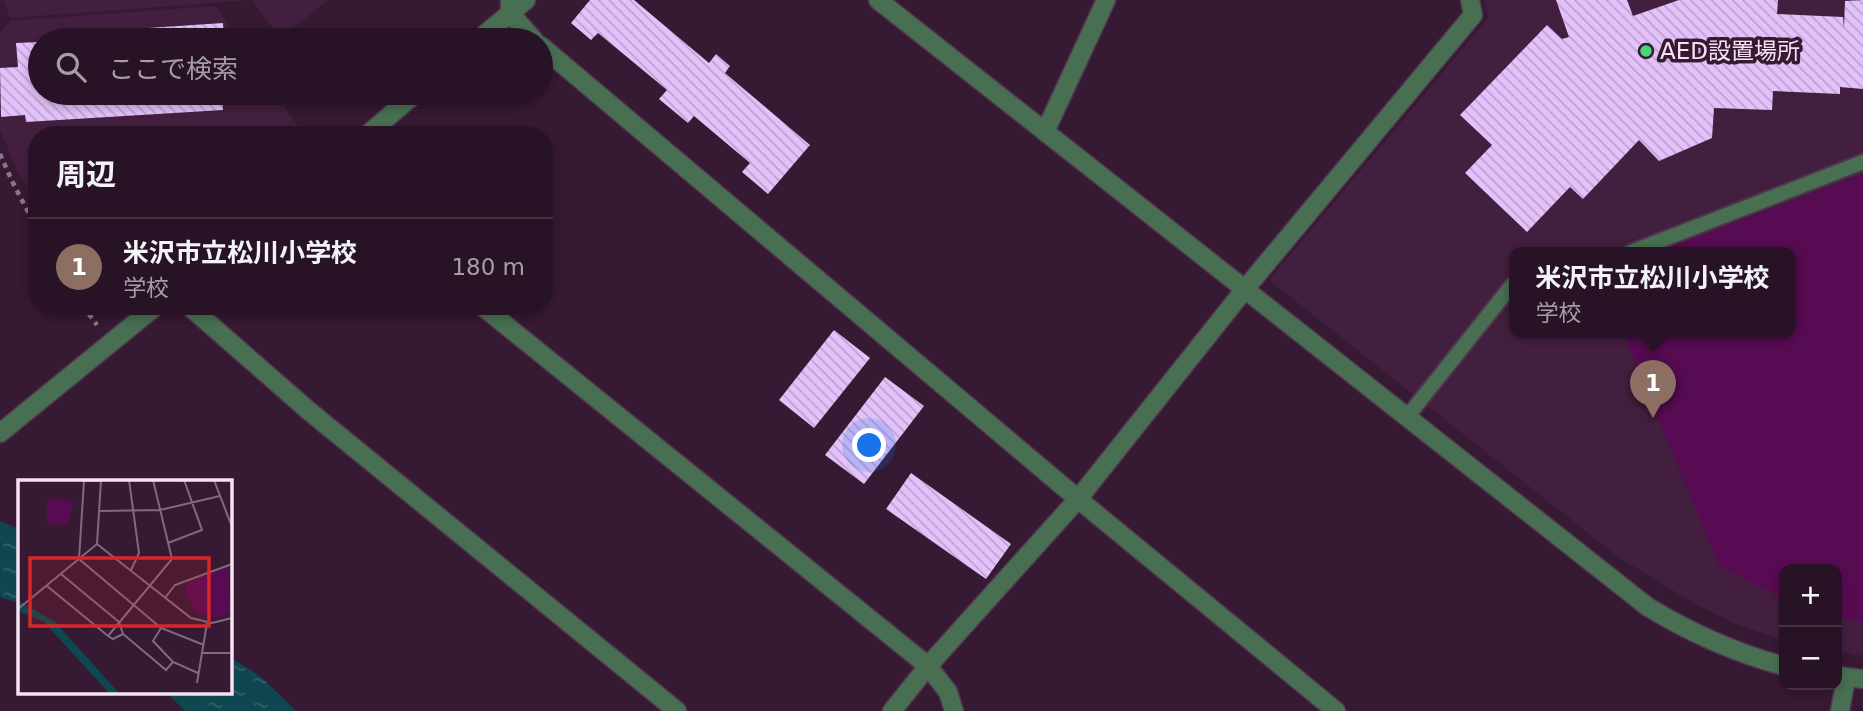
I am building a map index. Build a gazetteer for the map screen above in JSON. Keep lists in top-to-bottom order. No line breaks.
{"places":["AED設置場所"],"page":{"search":"ここで検索","heading":"周辺","list":[{"mark":"1","name":"米沢市立松川小学校","note":"学校","value":"180 m"}],"popup":["米沢市立松川小学校","学校"],"pins":"1","map_buttons":["+","−"]}}
